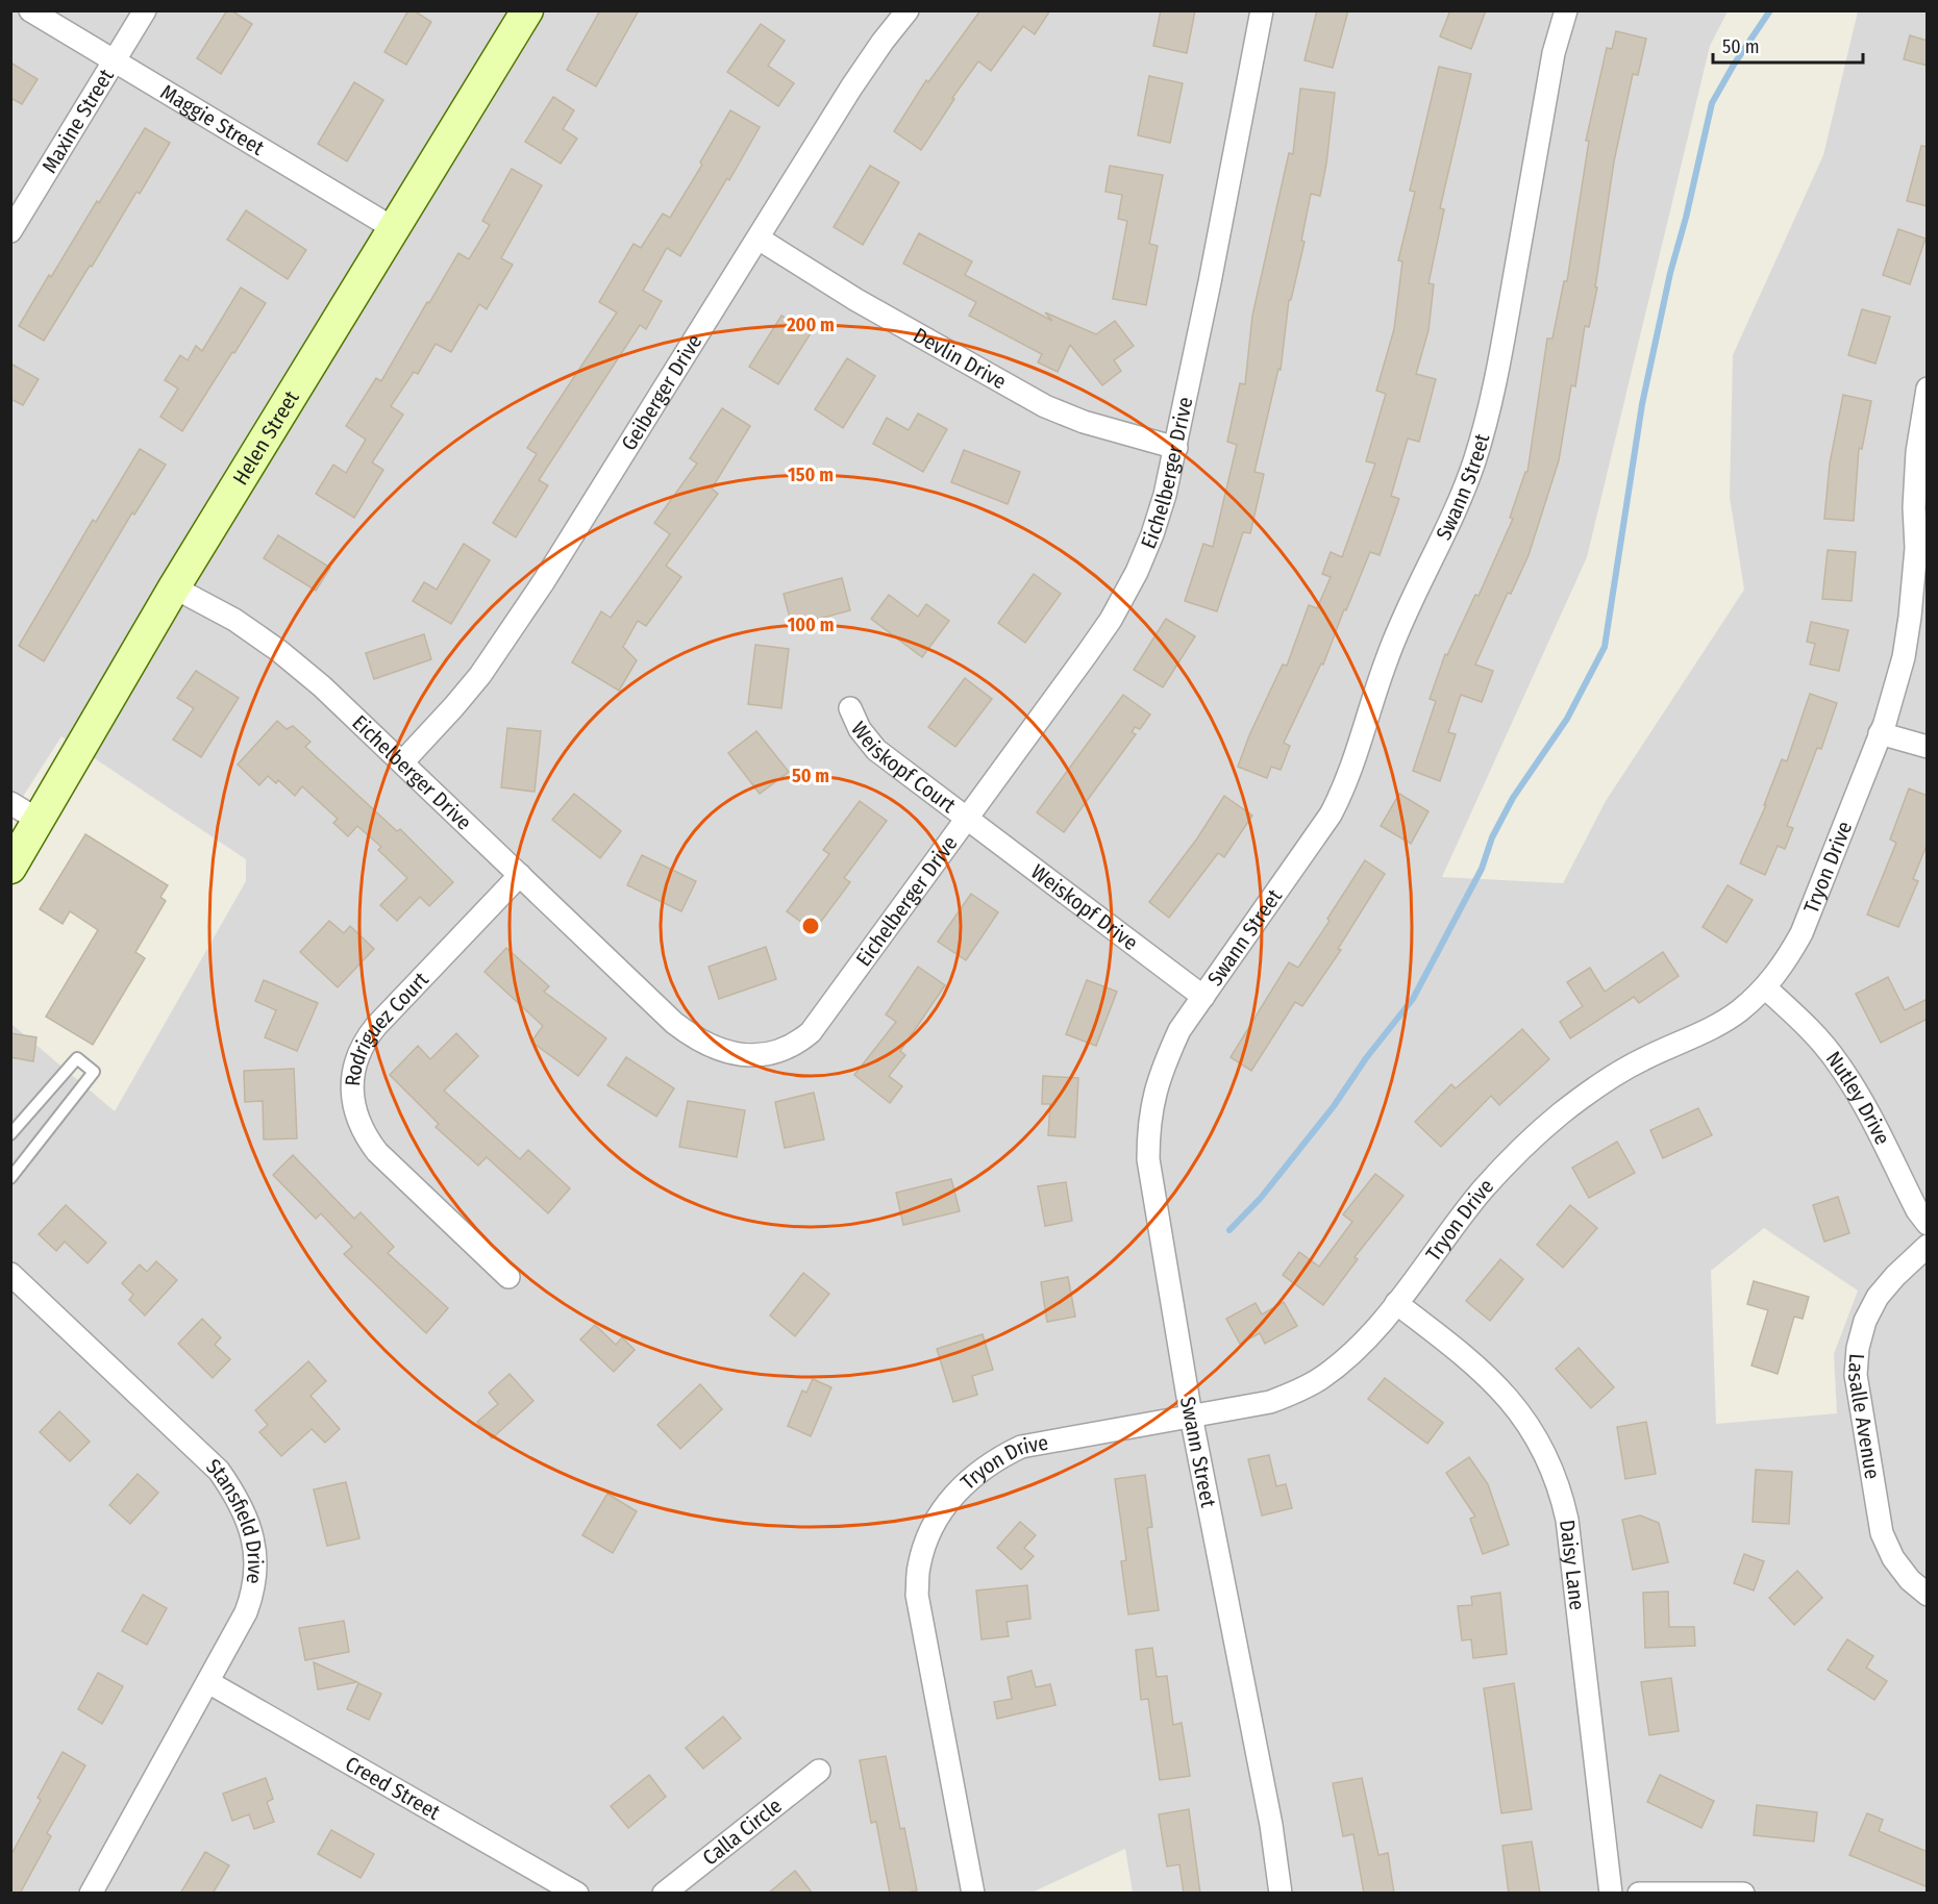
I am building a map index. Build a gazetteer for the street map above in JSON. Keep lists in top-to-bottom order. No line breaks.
{"streets":{"street":["Maggie Street","Maxine Street","Devlin Drive","Geiberger Drive","Helen Street","Eichelberger Drive","Swann Street","Weiskopf Court","Tryon Drive","Weiskopf Drive","Rodriguez Court","Nutley Drive","Lasalle Avenue","Stansfield Drive","Daisy Lane","Creed Street","Calla Circle"]},"crossings":[["Maggie Street","Maxine Street"],["Maggie Street","Helen Street"],["Devlin Drive","Geiberger Drive"],["Devlin Drive","Eichelberger Drive"],["Geiberger Drive","Eichelberger Drive"],["Helen Street","Eichelberger Drive"],["Eichelberger Drive","Weiskopf Court"],["Eichelberger Drive","Weiskopf Drive"],["Eichelberger Drive","Rodriguez Court"],["Swann Street","Tryon Drive"],["Swann Street","Weiskopf Drive"],["Weiskopf Court","Weiskopf Drive"],["Tryon Drive","Nutley Drive"],["Tryon Drive","Daisy Lane"],["Stansfield Drive","Creed Street"]],"scale_bar":"50 m","rings":["200 m","150 m","100 m","50 m"]}
